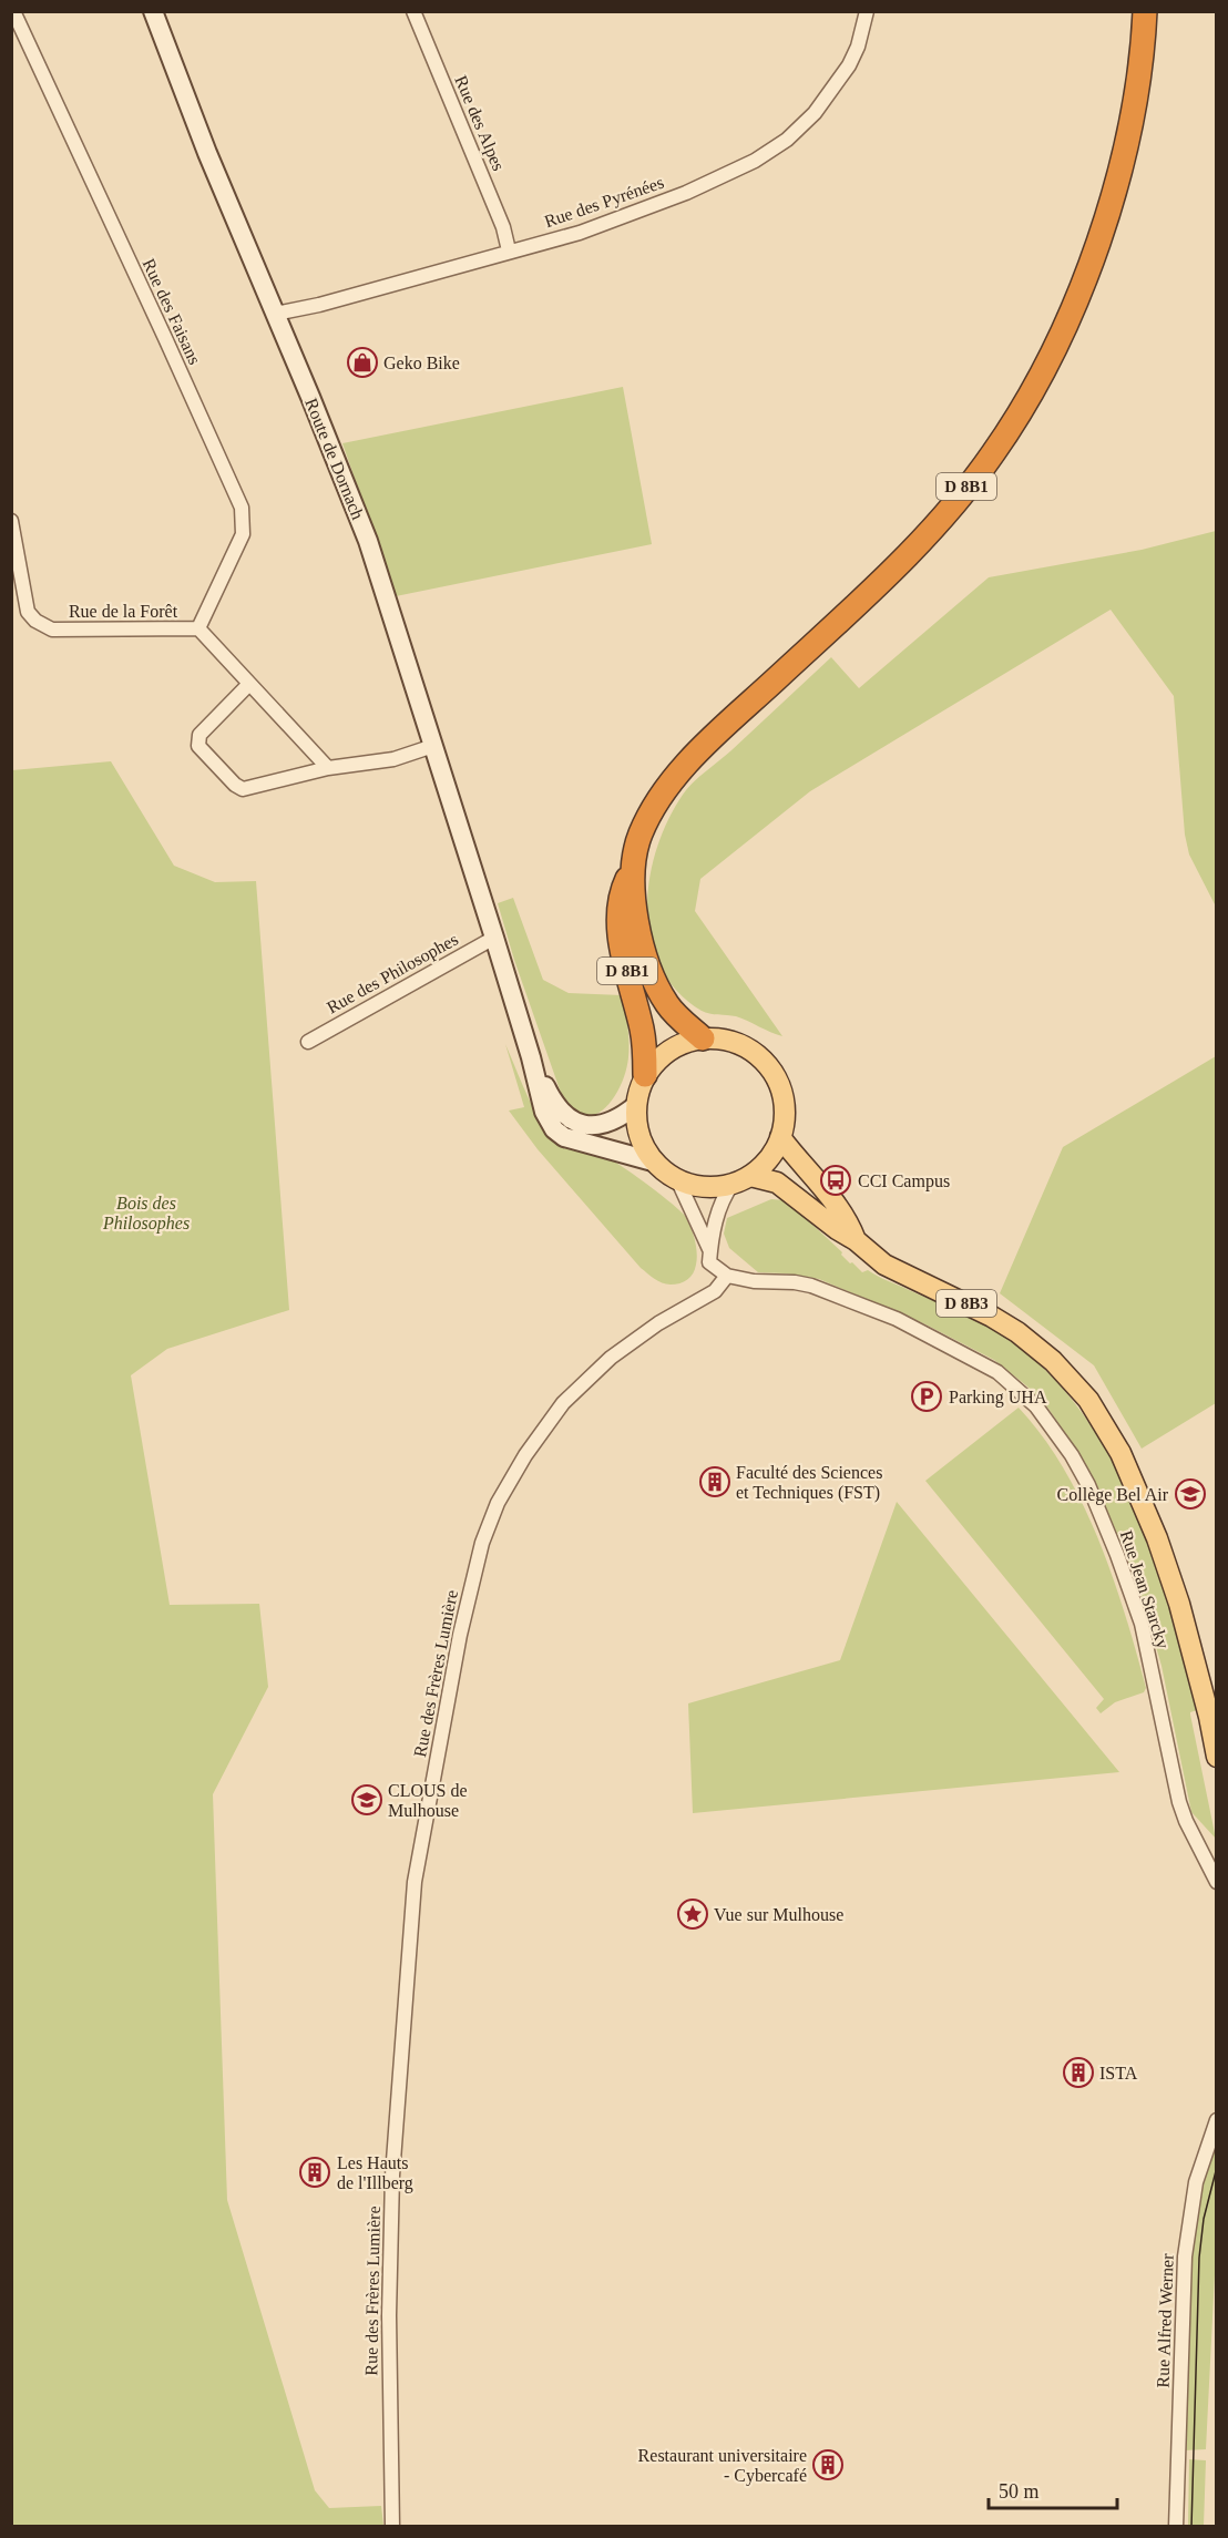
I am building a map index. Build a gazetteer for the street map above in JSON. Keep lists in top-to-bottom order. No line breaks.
{"streets":{"highway":["D 8B1"],"main road":["Route de Dornach","D 8B3"],"street":["Rue des Alpes","Rue des Pyrénées","Rue des Faisans","Rue de la Forêt","Rue des Philosophes","Rue Jean Starcky","Rue des Frères Lumière","Rue Alfred Werner"]},"crossings":[["Rue des Alpes","Rue des Pyrénées"],["Rue des Pyrénées","Route de Dornach"],["Rue des Faisans","Rue de la Forêt"],["Route de Dornach","Rue des Philosophes"],["D 8B1","D 8B3"],["Rue Jean Starcky","Rue des Frères Lumière"]],"parks":["Bois des Philosophes"],"places":{"shop":["Geko Bike"],"bus stop":["CCI Campus"],"parking":["Parking UHA"],"building":["Faculté des Sciences et Techniques (FST)","ISTA","Les Hauts de l'Illberg","Restaurant universitaire - Cybercafé"],"school or university":["Collège Bel Air","CLOUS de Mulhouse"],"place":["Vue sur Mulhouse"]},"scale_bar":"50 m"}
